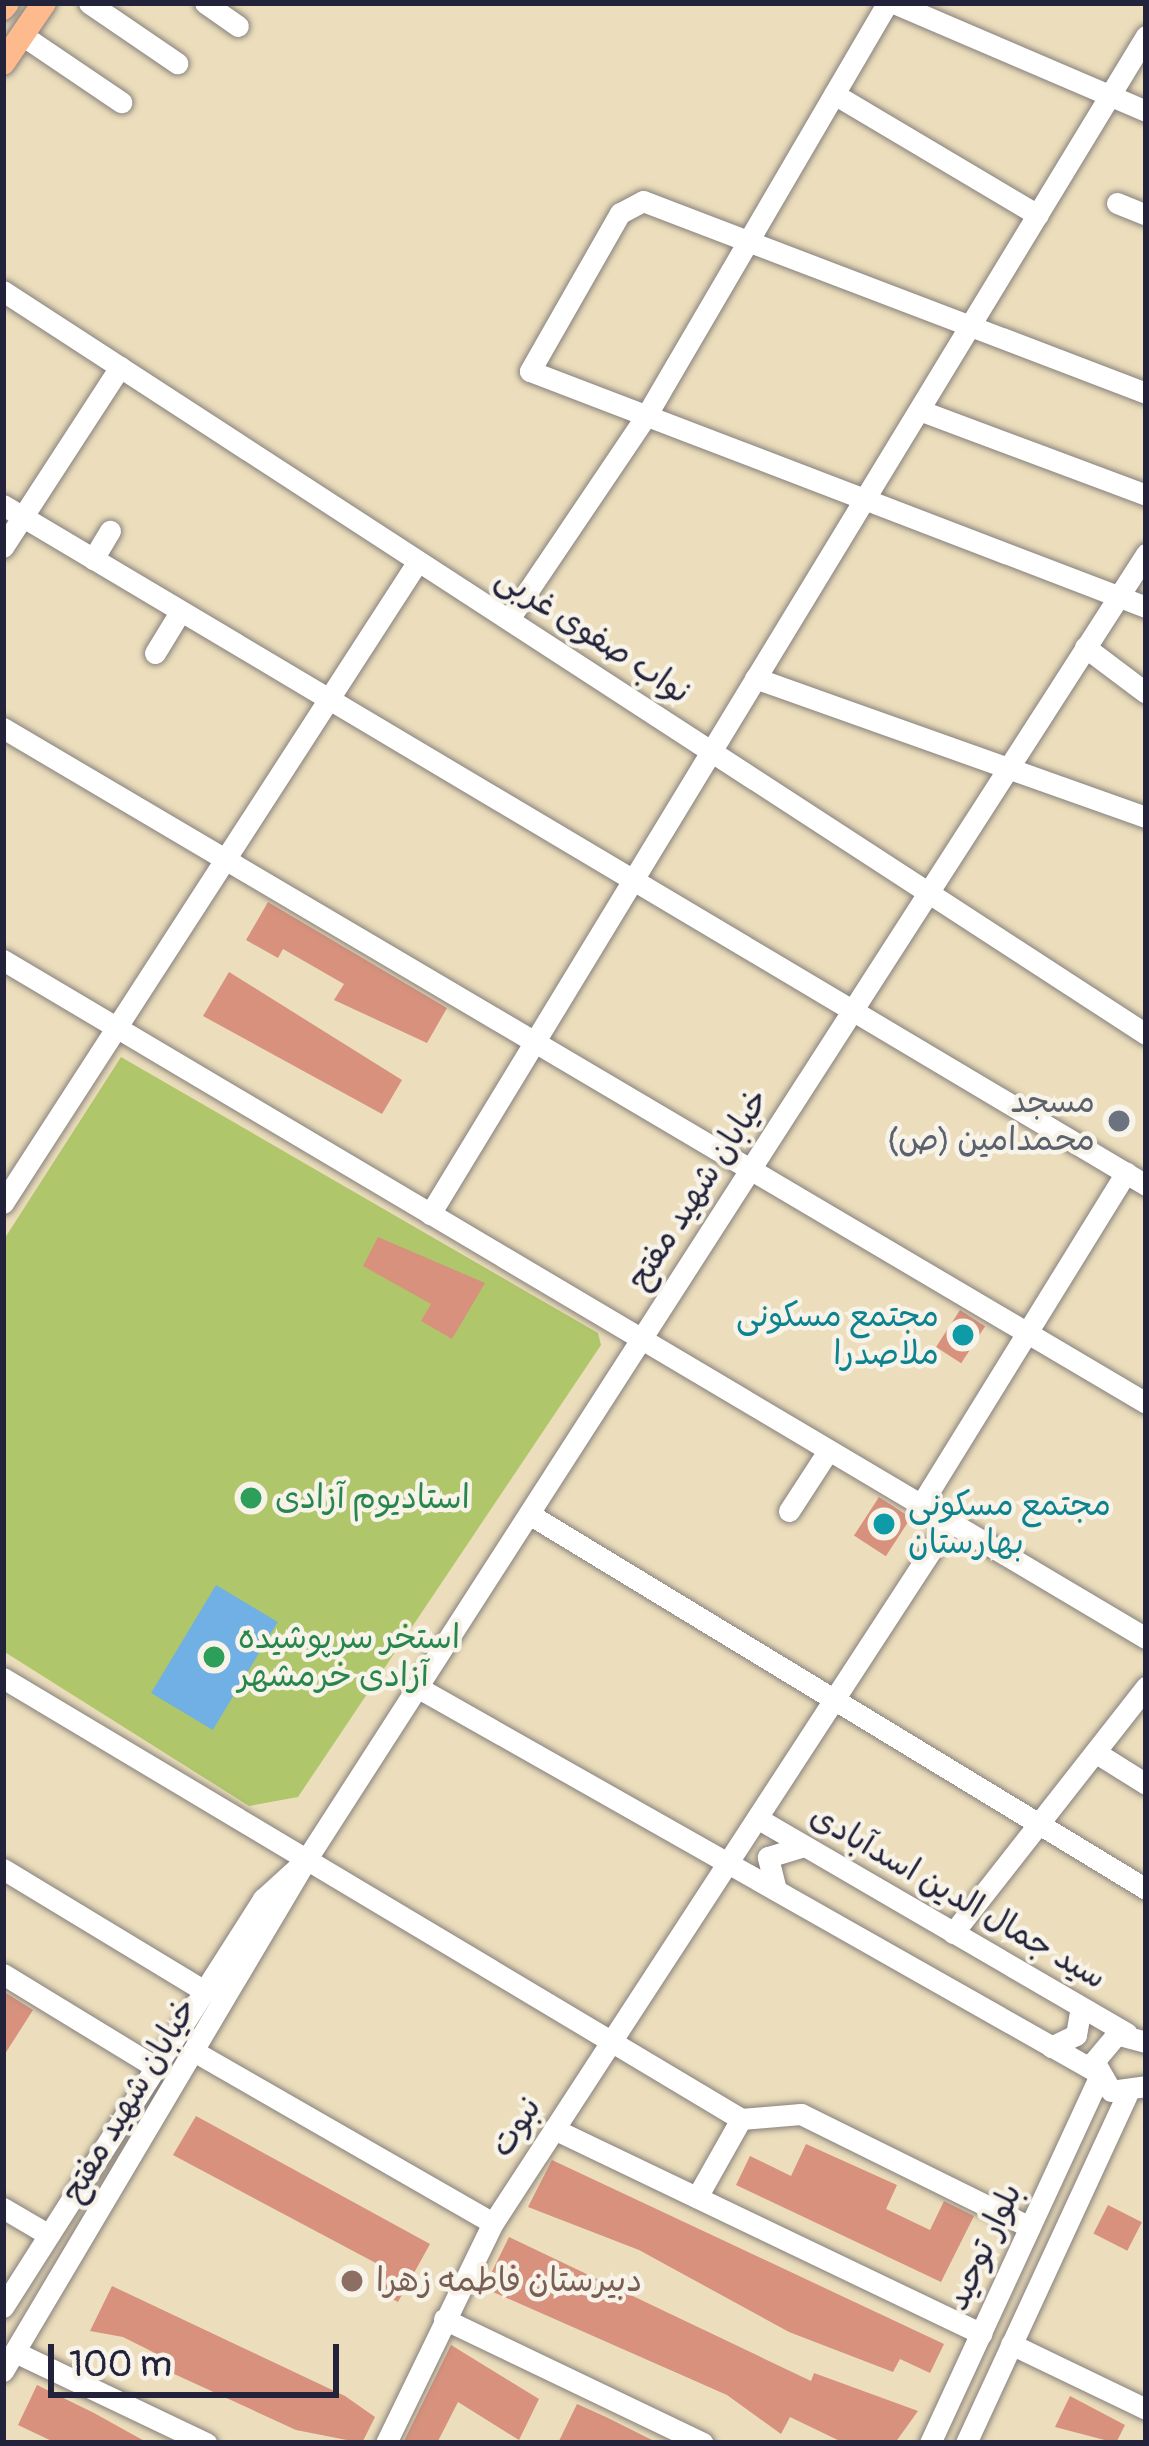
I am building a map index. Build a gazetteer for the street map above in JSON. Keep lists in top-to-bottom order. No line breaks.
{"streets":{"street":["نواب صفوی غربی","خیابان شهید مفتح","سید جمال الدین اسدآبادی","نبوت","بلوار توحید"]},"crossings":[["نواب صفوی غربی","خیابان شهید مفتح"],["سید جمال الدین اسدآبادی","نبوت"],["سید جمال الدین اسدآبادی","بلوار توحید"]],"places":["مسجد محمدامین (ص)","مجتمع مسکونی ملاصدرا","استادیوم آزادی","مجتمع مسکونی بهارستان","استخر سرپوشیده آزادی خرمشهر","دبیرستان فاطمه زهرا"],"scale_bar":"100 m"}
